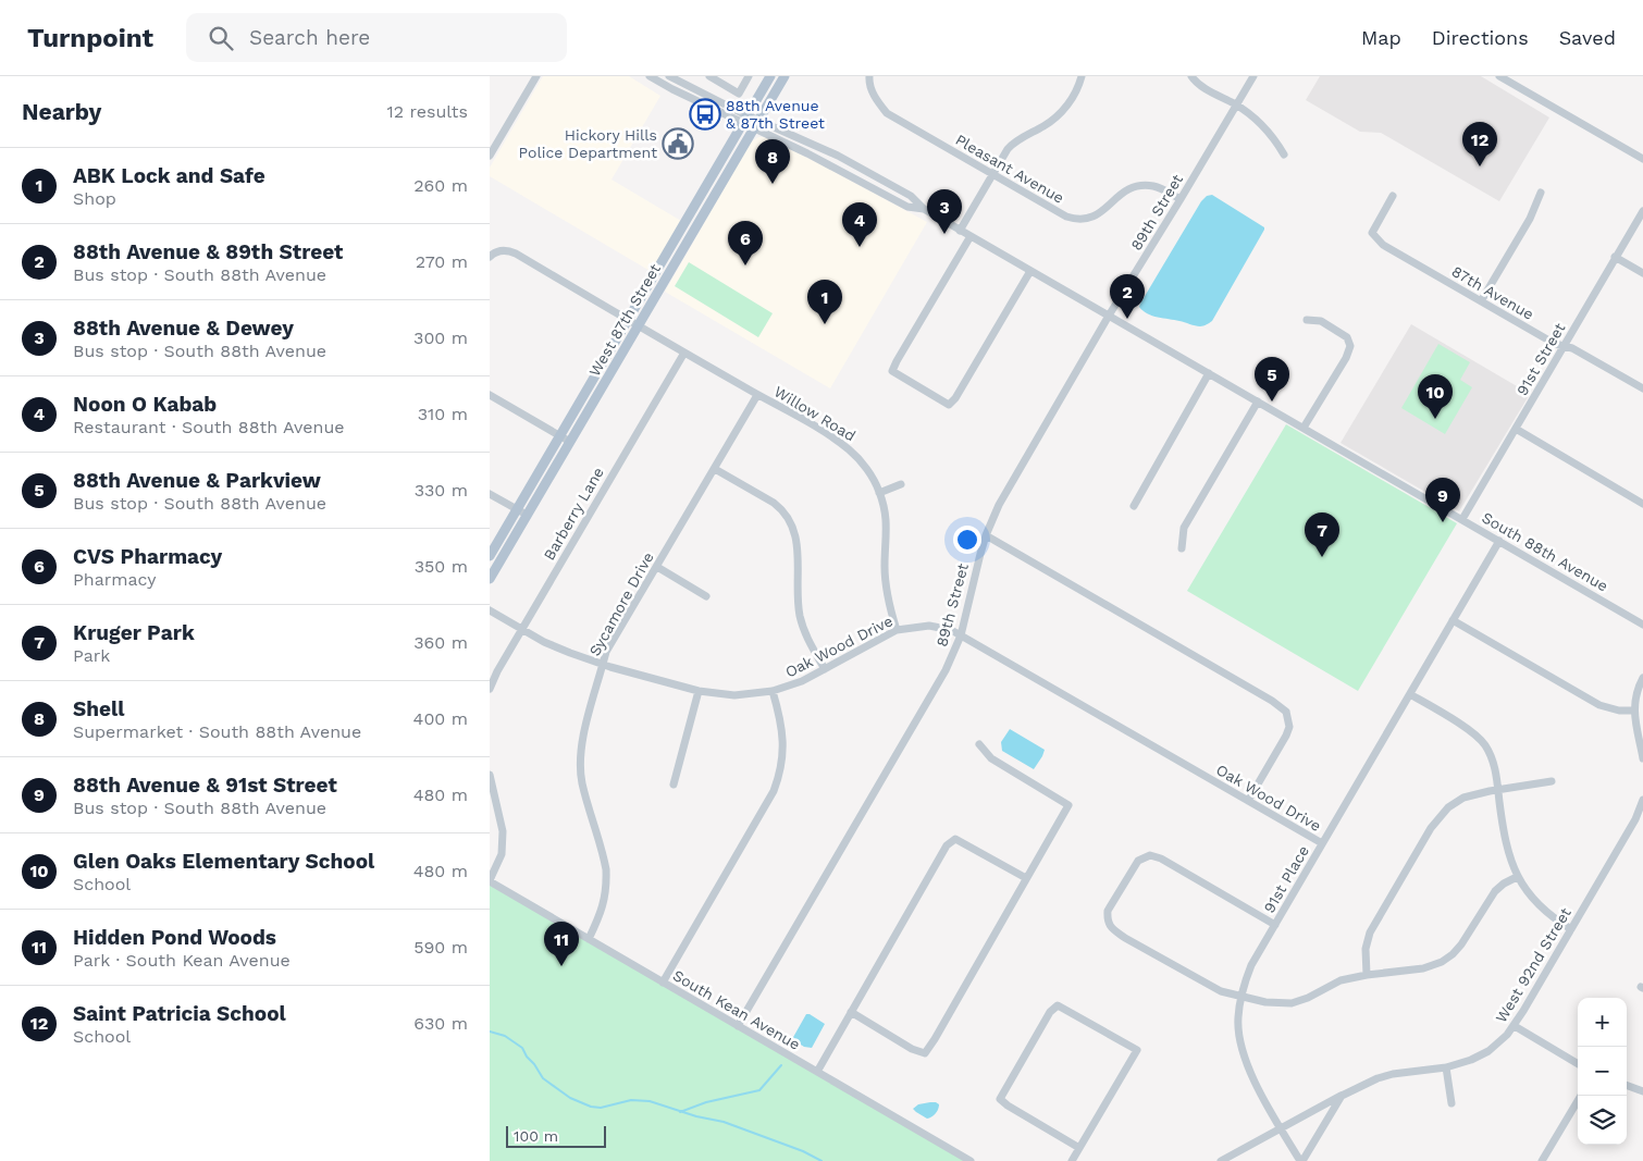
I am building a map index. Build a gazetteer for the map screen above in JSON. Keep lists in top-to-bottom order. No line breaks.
{"streets":{"main road":["West 87th Street"],"street":["Pleasant Avenue","89th Street","87th Avenue","91st Street","Willow Road","Barberry Lane","South 88th Avenue","Sycamore Drive","Oak Wood Drive","91st Place","West 92nd Street","South Kean Avenue"]},"crossings":[["Pleasant Avenue","89th Street"],["89th Street","South 88th Avenue"],["89th Street","Oak Wood Drive"],["89th Street","South Kean Avenue"],["87th Avenue","91st Street"],["West 87th Street","Willow Road"],["West 87th Street","South 88th Avenue"],["91st Street","South 88th Avenue"],["Willow Road","Barberry Lane"],["Willow Road","Sycamore Drive"],["Willow Road","Oak Wood Drive"],["Barberry Lane","Oak Wood Drive"],["South 88th Avenue","91st Place"],["Sycamore Drive","Oak Wood Drive"],["Sycamore Drive","South Kean Avenue"],["Oak Wood Drive","91st Place"],["91st Place","West 92nd Street"]],"places":{"bus stop":["88th Avenue & 87th Street"],"public building":["Hickory Hills Police Department"]},"scale_bar":"100 m","page":{"header":"Turnpoint","search":"Search here","nav":["Map","Directions","Saved"],"heading":["Nearby","12 results"],"pins":["12","8","3","4","6","2","1","5","10","9","7","11"],"list":[{"mark":"1","name":"ABK Lock and Safe","note":"Shop","value":"260 m"},{"mark":"2","name":"88th Avenue & 89th Street","note":"Bus stop · South 88th Avenue","value":"270 m"},{"mark":"3","name":"88th Avenue & Dewey","note":"Bus stop · South 88th Avenue","value":"300 m"},{"mark":"4","name":"Noon O Kabab","note":"Restaurant · South 88th Avenue","value":"310 m"},{"mark":"5","name":"88th Avenue & Parkview","note":"Bus stop · South 88th Avenue","value":"330 m"},{"mark":"6","name":"CVS Pharmacy","note":"Pharmacy","value":"350 m"},{"mark":"7","name":"Kruger Park","note":"Park","value":"360 m"},{"mark":"8","name":"Shell","note":"Supermarket · South 88th Avenue","value":"400 m"},{"mark":"9","name":"88th Avenue & 91st Street","note":"Bus stop · South 88th Avenue","value":"480 m"},{"mark":"10","name":"Glen Oaks Elementary School","note":"School","value":"480 m"},{"mark":"11","name":"Hidden Pond Woods","note":"Park · South Kean Avenue","value":"590 m"},{"mark":"12","name":"Saint Patricia School","note":"School","value":"630 m"}],"map_buttons":["+","−"],"scale":"100 m"}}
